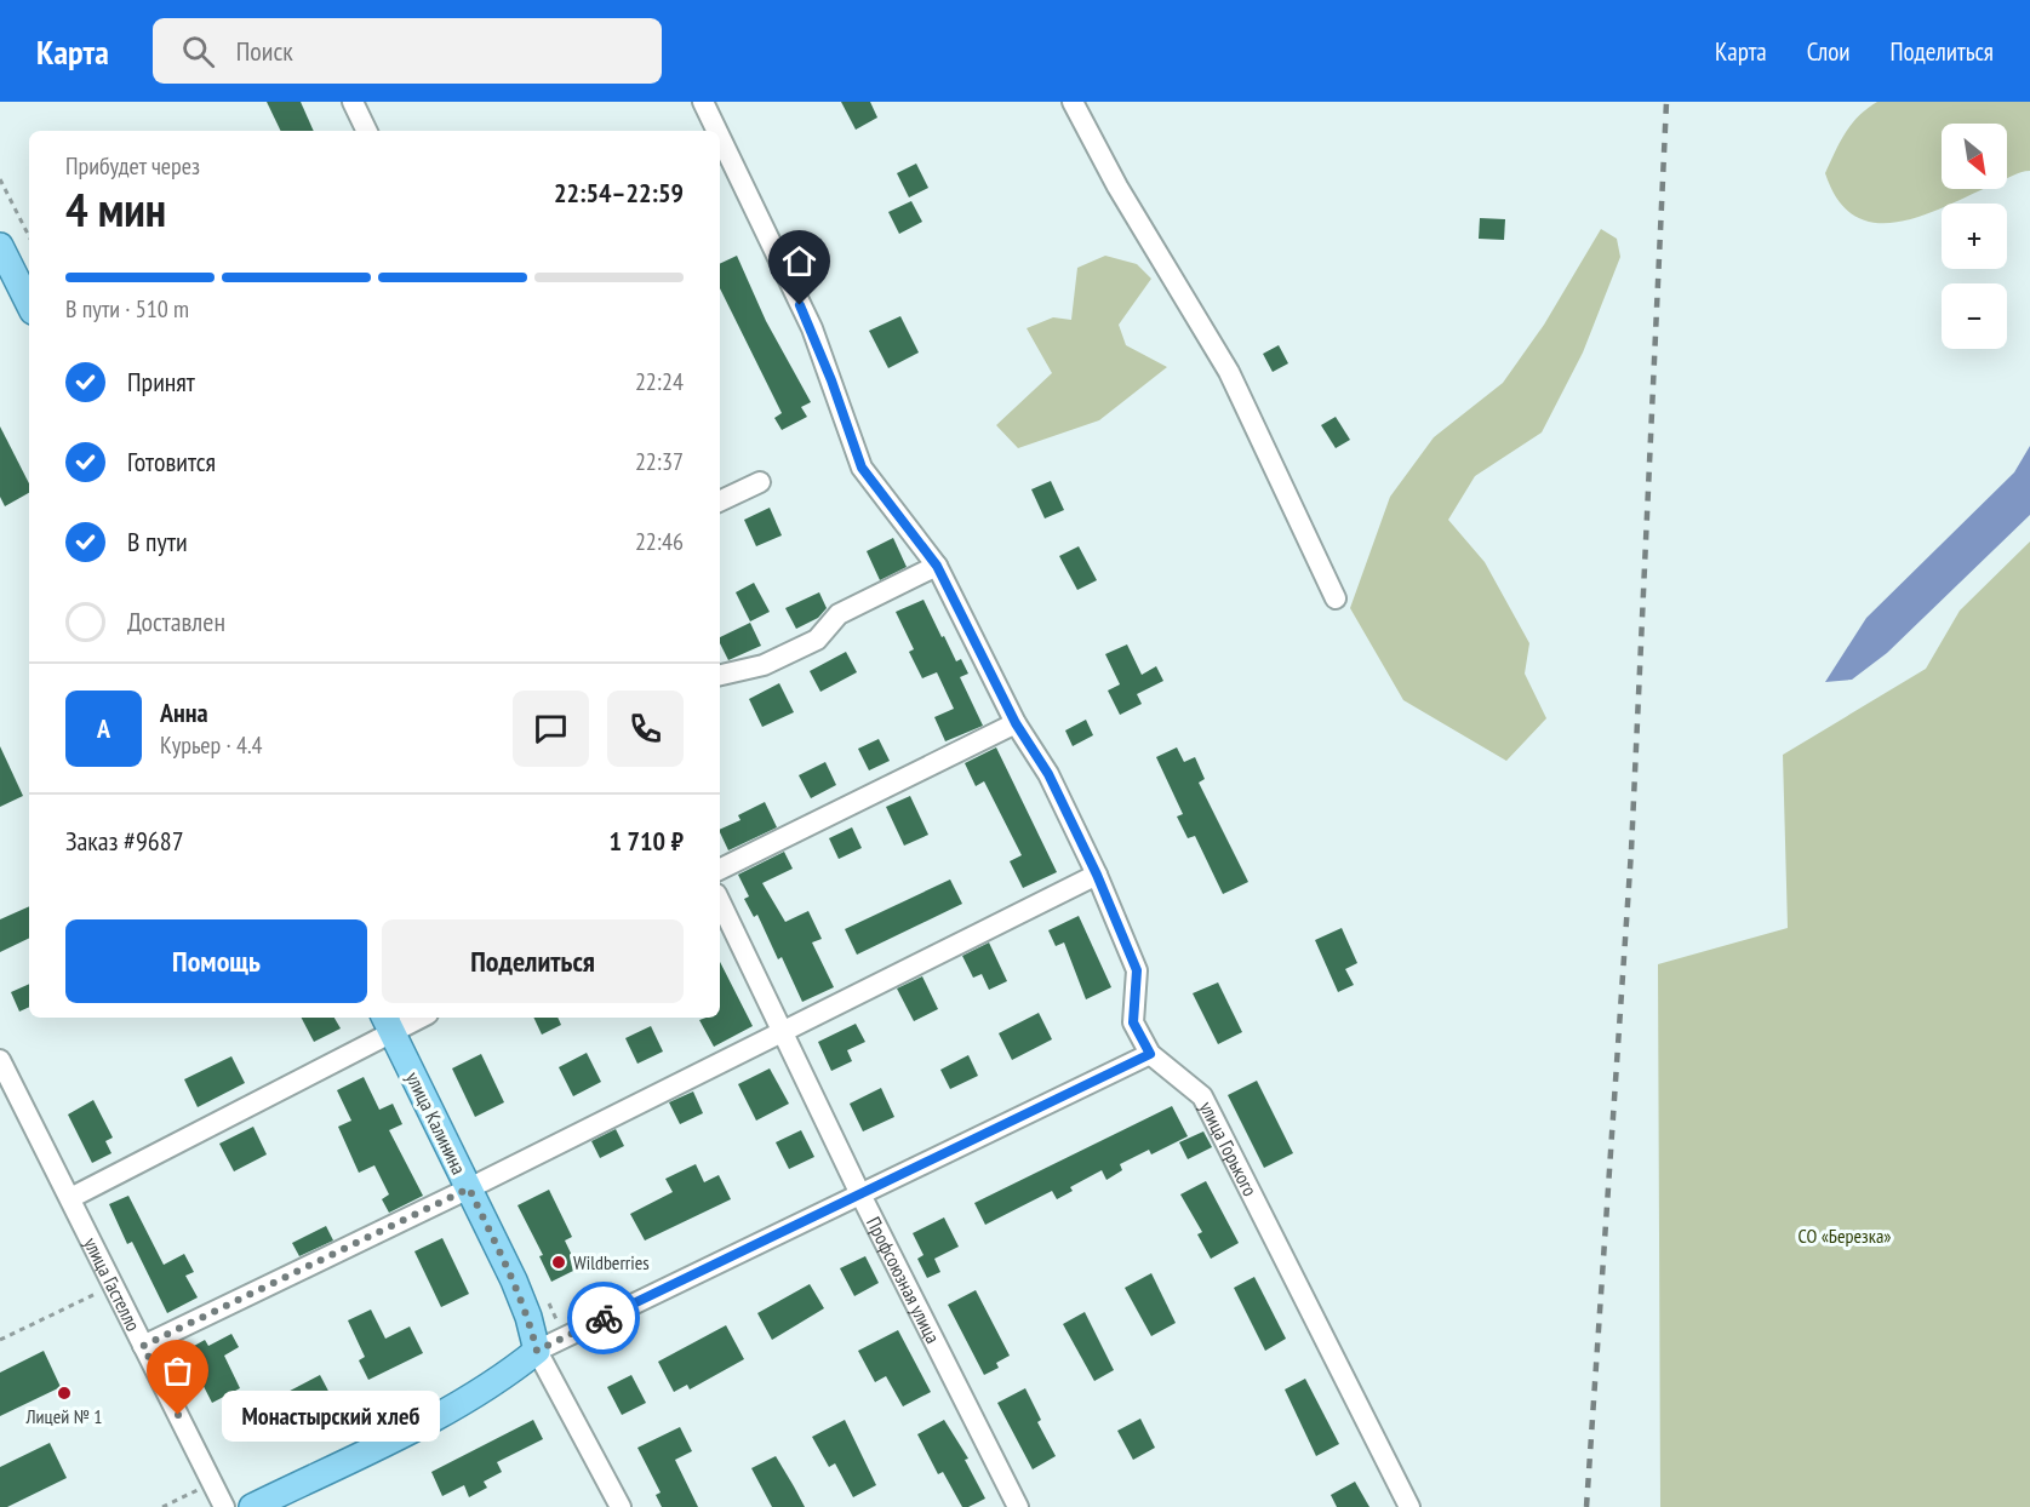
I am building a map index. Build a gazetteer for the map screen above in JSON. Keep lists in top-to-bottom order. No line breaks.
{"streets":{"main road":["улица Калинина"],"street":["улица Горького","Профсоюзная улица","улица Гастелло"]},"parks":["СО «Березка»"],"places":["Wildberries","Лицей № 1","Монастырский хлеб"],"north":"bottom right","page":{"header":"Карта","search":"Поиск","nav":["Карта","Слои","Поделиться"],"map_buttons":["+","−"],"heading":["4 мин","Прибудет через","22:54–22:59"],"panel":["Анна","Курьер · 4.4","Заказ #9687","1 710 ₽"],"bar":"В пути · 510 m","list":[["Принят","22:24"],["Готовится","22:37"],["В пути","22:46"],"Доставлен"],"round":"А","buttons":["Помощь","Поделиться"],"bubble":"Монастырский хлеб"}}
